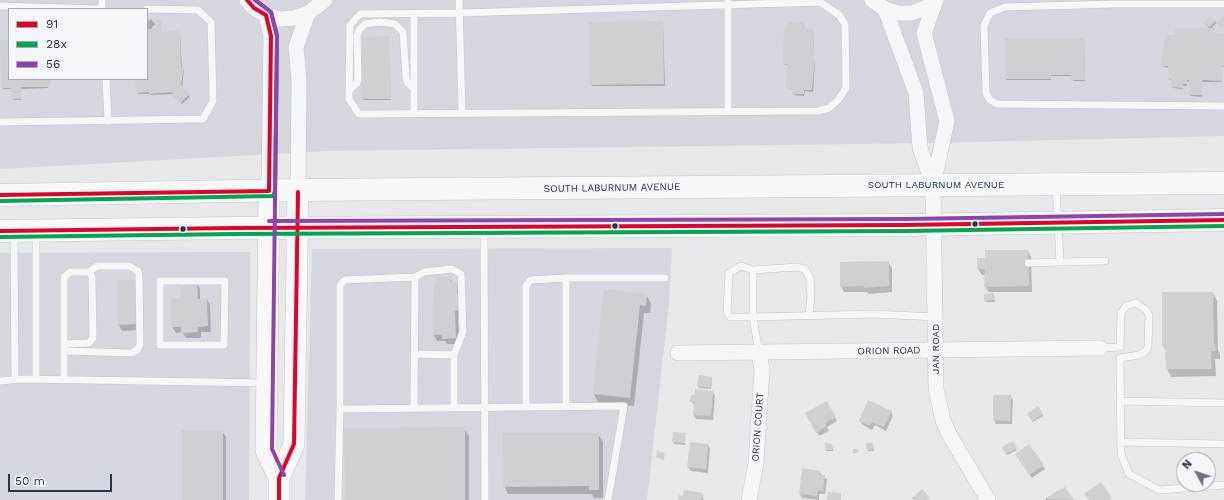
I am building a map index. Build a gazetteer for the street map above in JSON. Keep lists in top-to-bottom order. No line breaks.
{"streets":{"main road":["SOUTH LABURNUM AVENUE"],"street":["JAN ROAD","ORION ROAD","ORION COURT"]},"crossings":[["SOUTH LABURNUM AVENUE","JAN ROAD"],["JAN ROAD","ORION ROAD"],["ORION ROAD","ORION COURT"]],"lines":["transit line 91","transit line 28x","transit line 56"],"legend":["91","28x","56"],"scale_bar":"50 m","north":"top left"}
